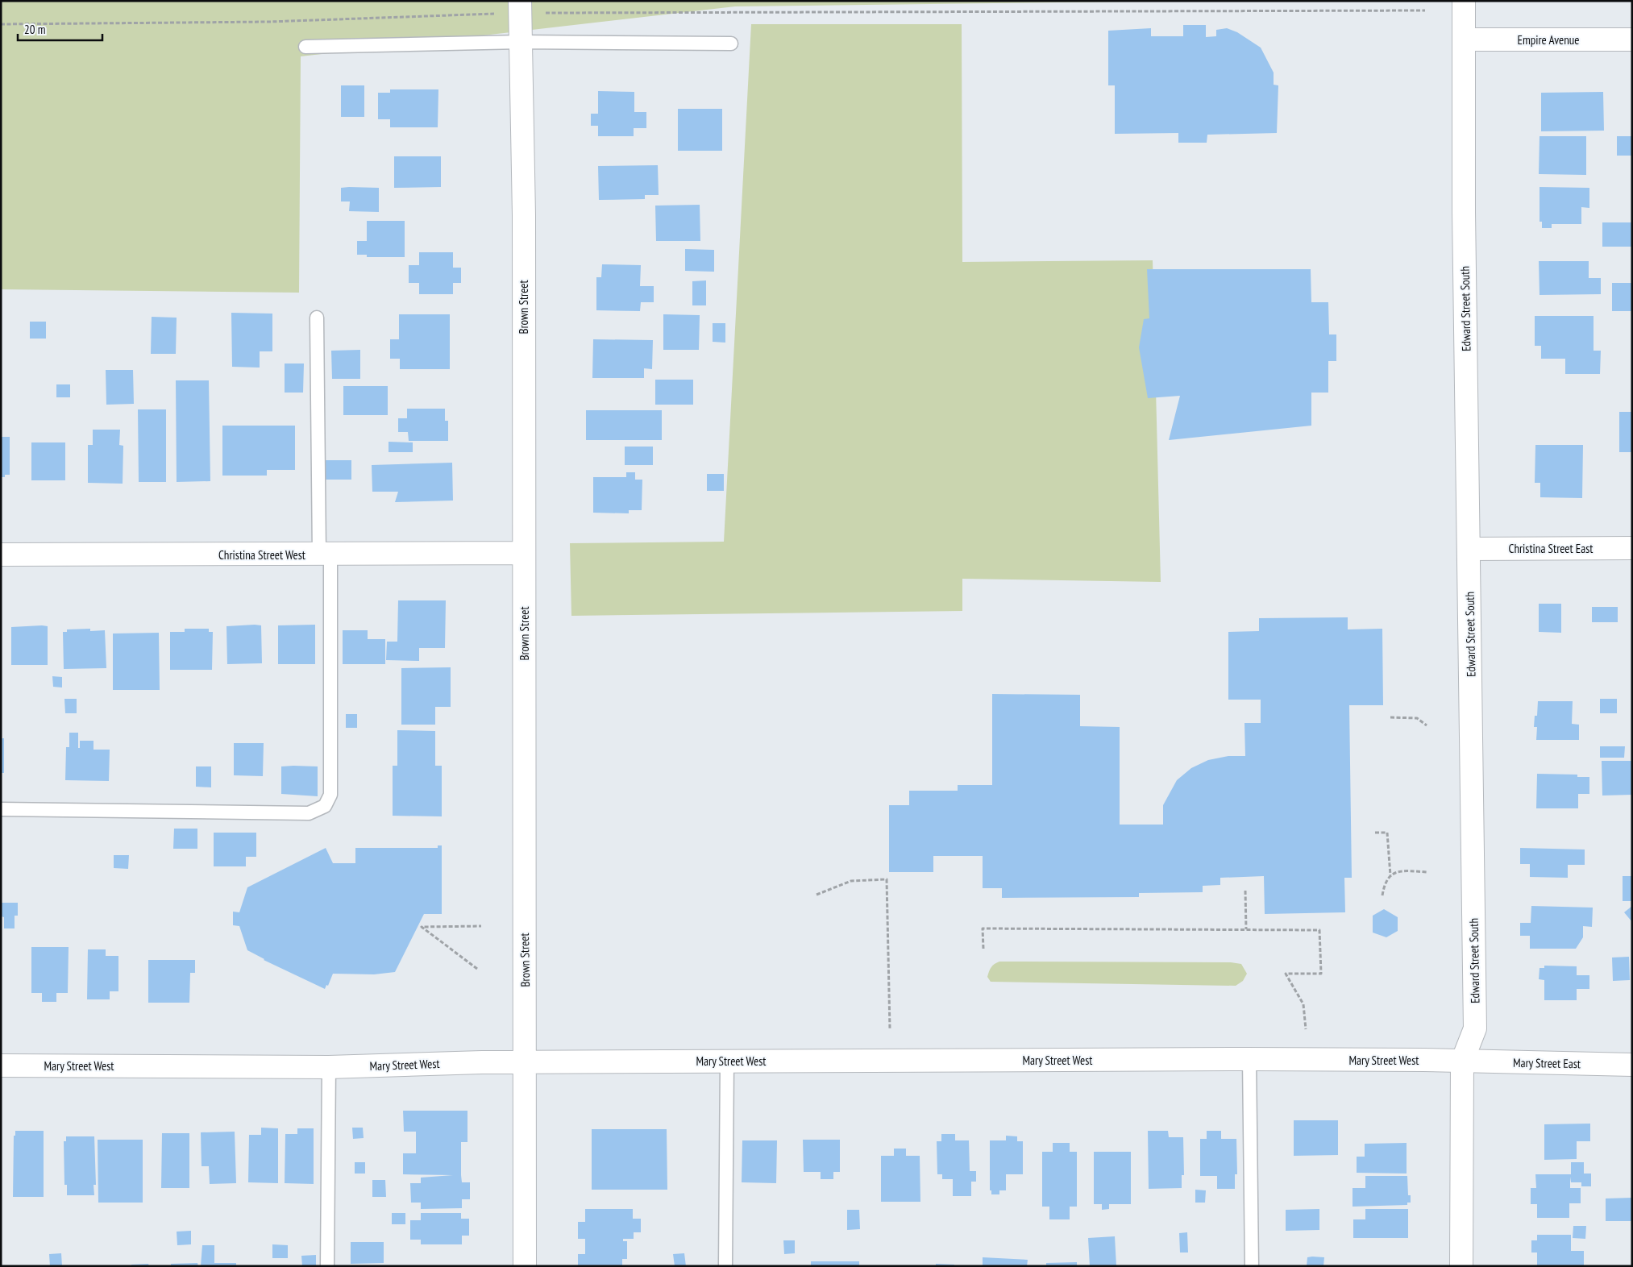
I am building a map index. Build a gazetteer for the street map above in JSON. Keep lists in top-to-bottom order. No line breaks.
{"streets":{"street":["Empire Avenue","Brown Street","Edward Street South","Christina Street East","Christina Street West","Mary Street West","Mary Street East"]},"crossings":[["Empire Avenue","Edward Street South"],["Brown Street","Christina Street West"],["Brown Street","Mary Street West"],["Edward Street South","Christina Street East"],["Edward Street South","Mary Street West"],["Edward Street South","Mary Street East"],["Mary Street West","Mary Street East"]],"scale_bar":"20 m"}
